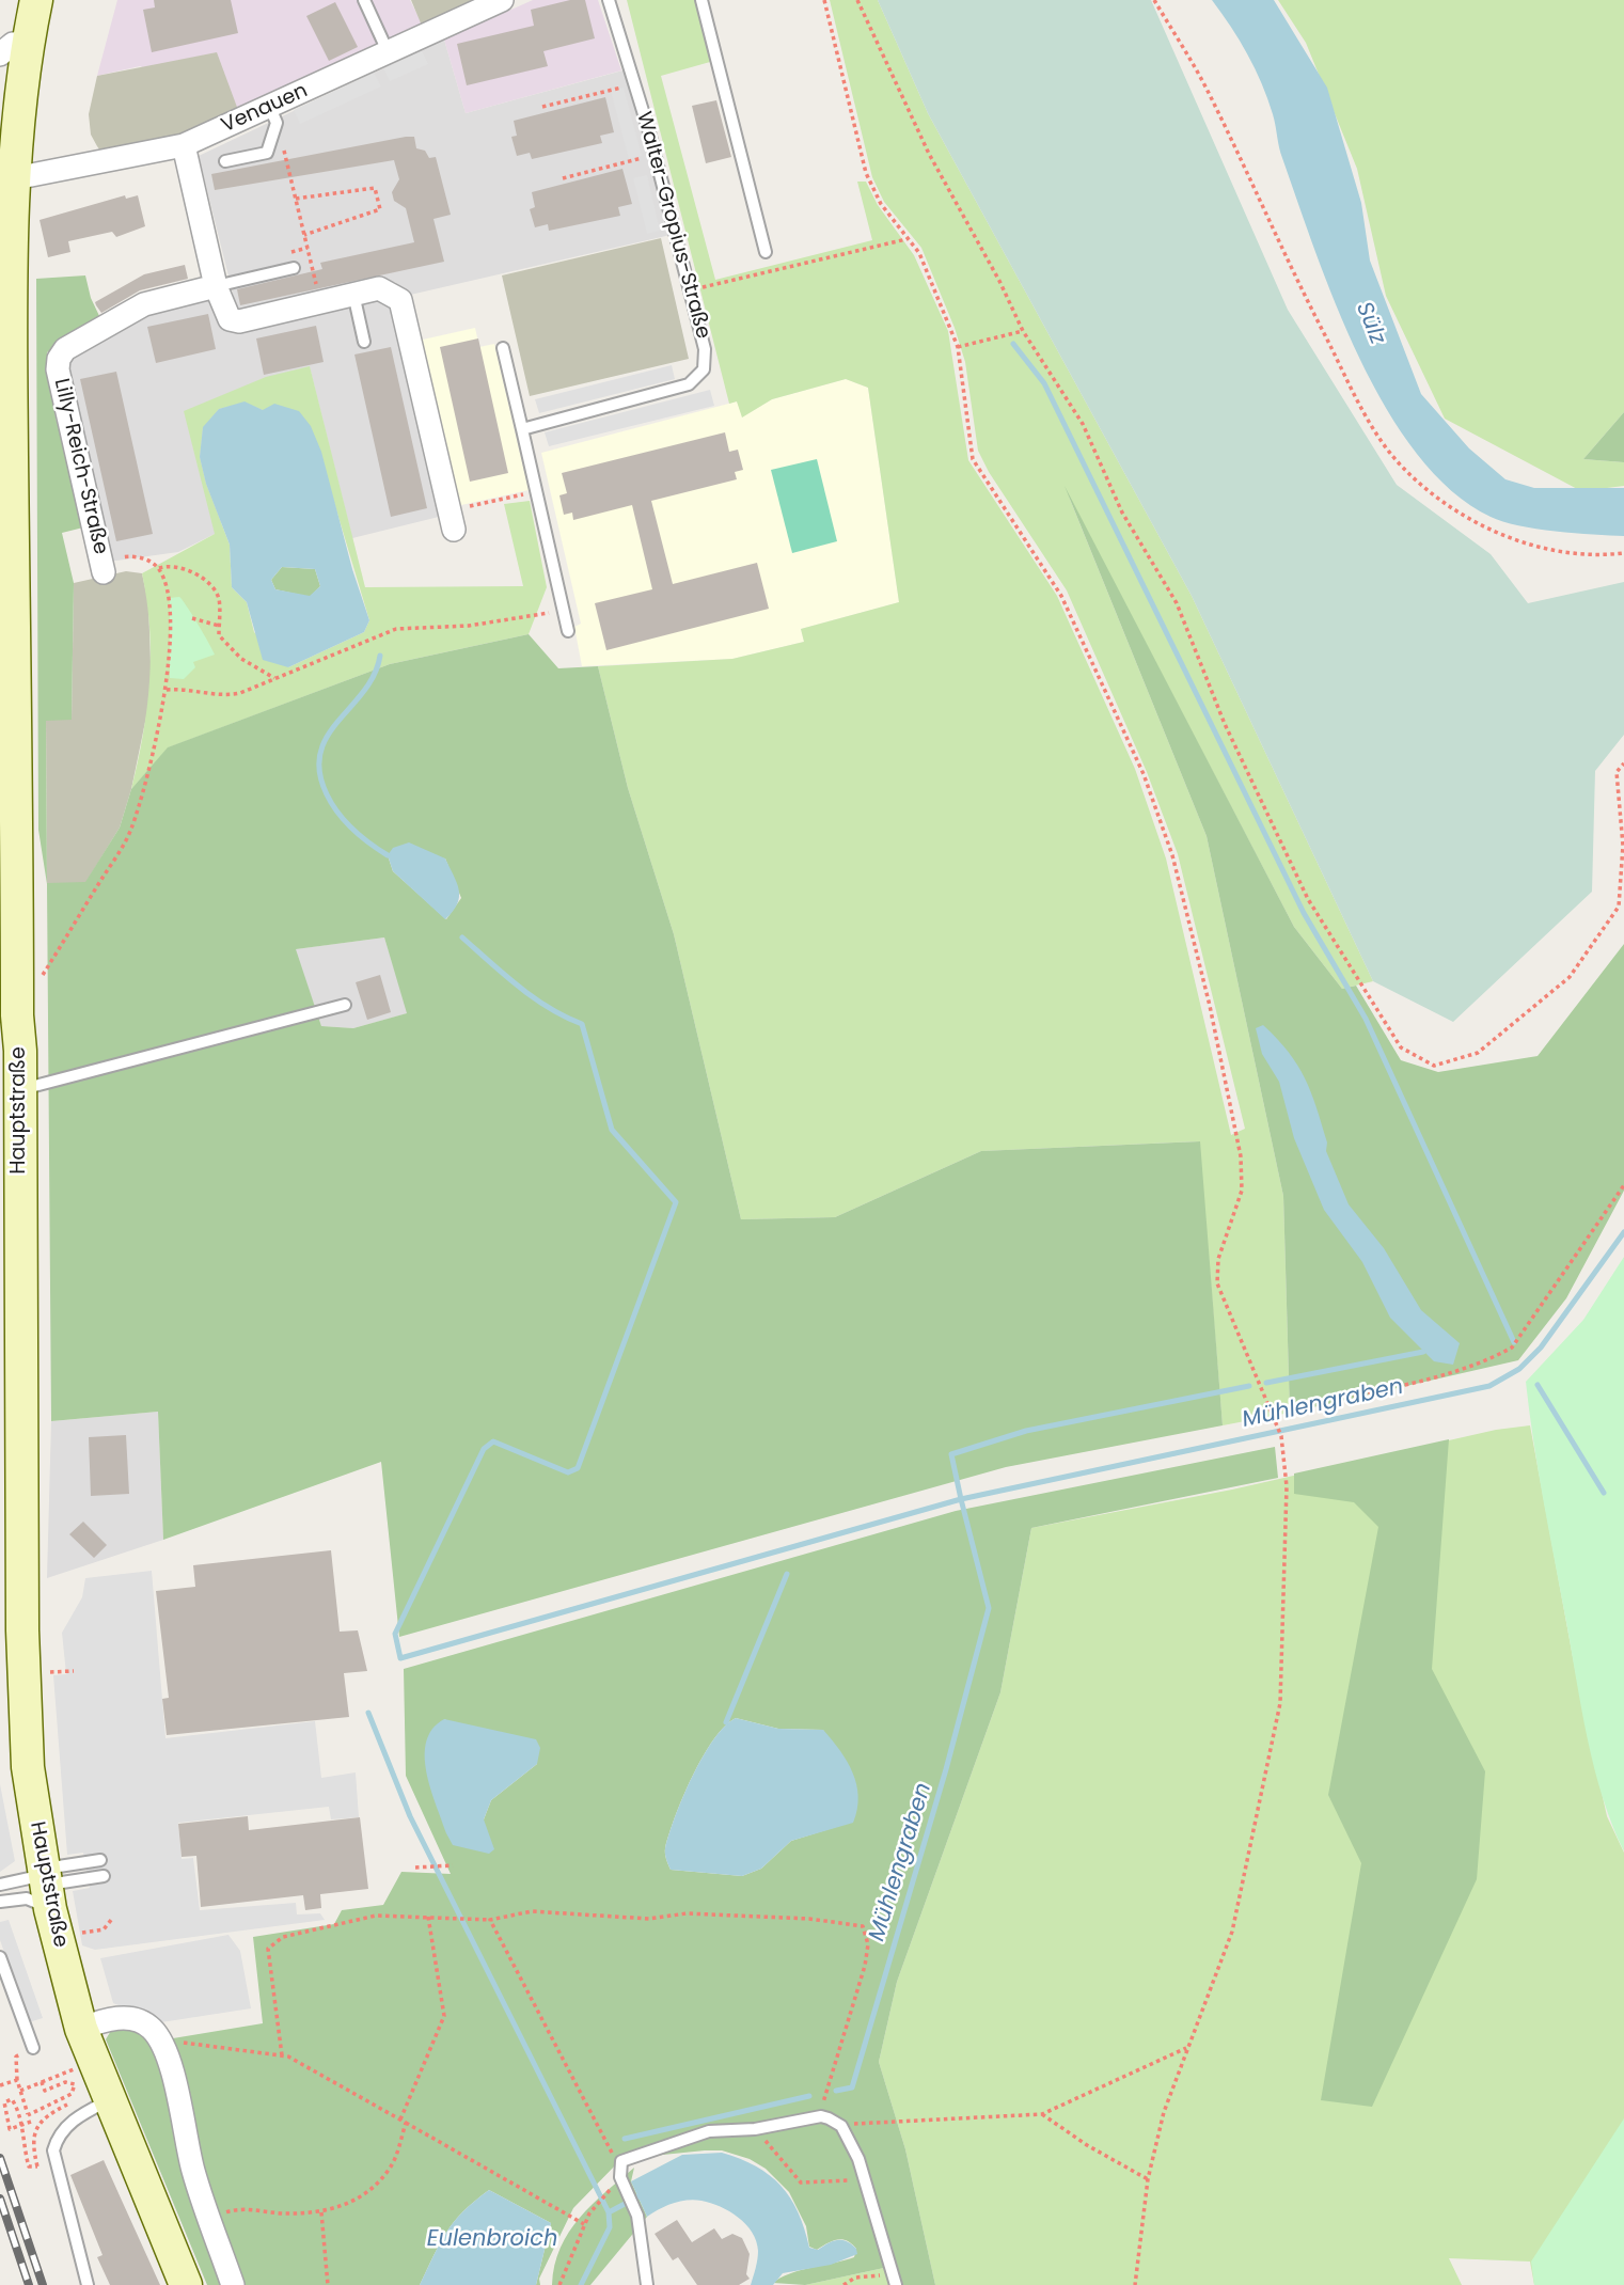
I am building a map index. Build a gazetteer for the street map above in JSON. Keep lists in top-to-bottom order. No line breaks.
{"streets":{"main road":["Hauptstraße"],"street":["Venauen","Lilly-Reich-Straße"],"lane":["Walter-Gropius-Straße"]},"crossings":[["Venauen","Hauptstraße"]],"water":["Sülz","Mühlengraben","Eulenbroich"]}
